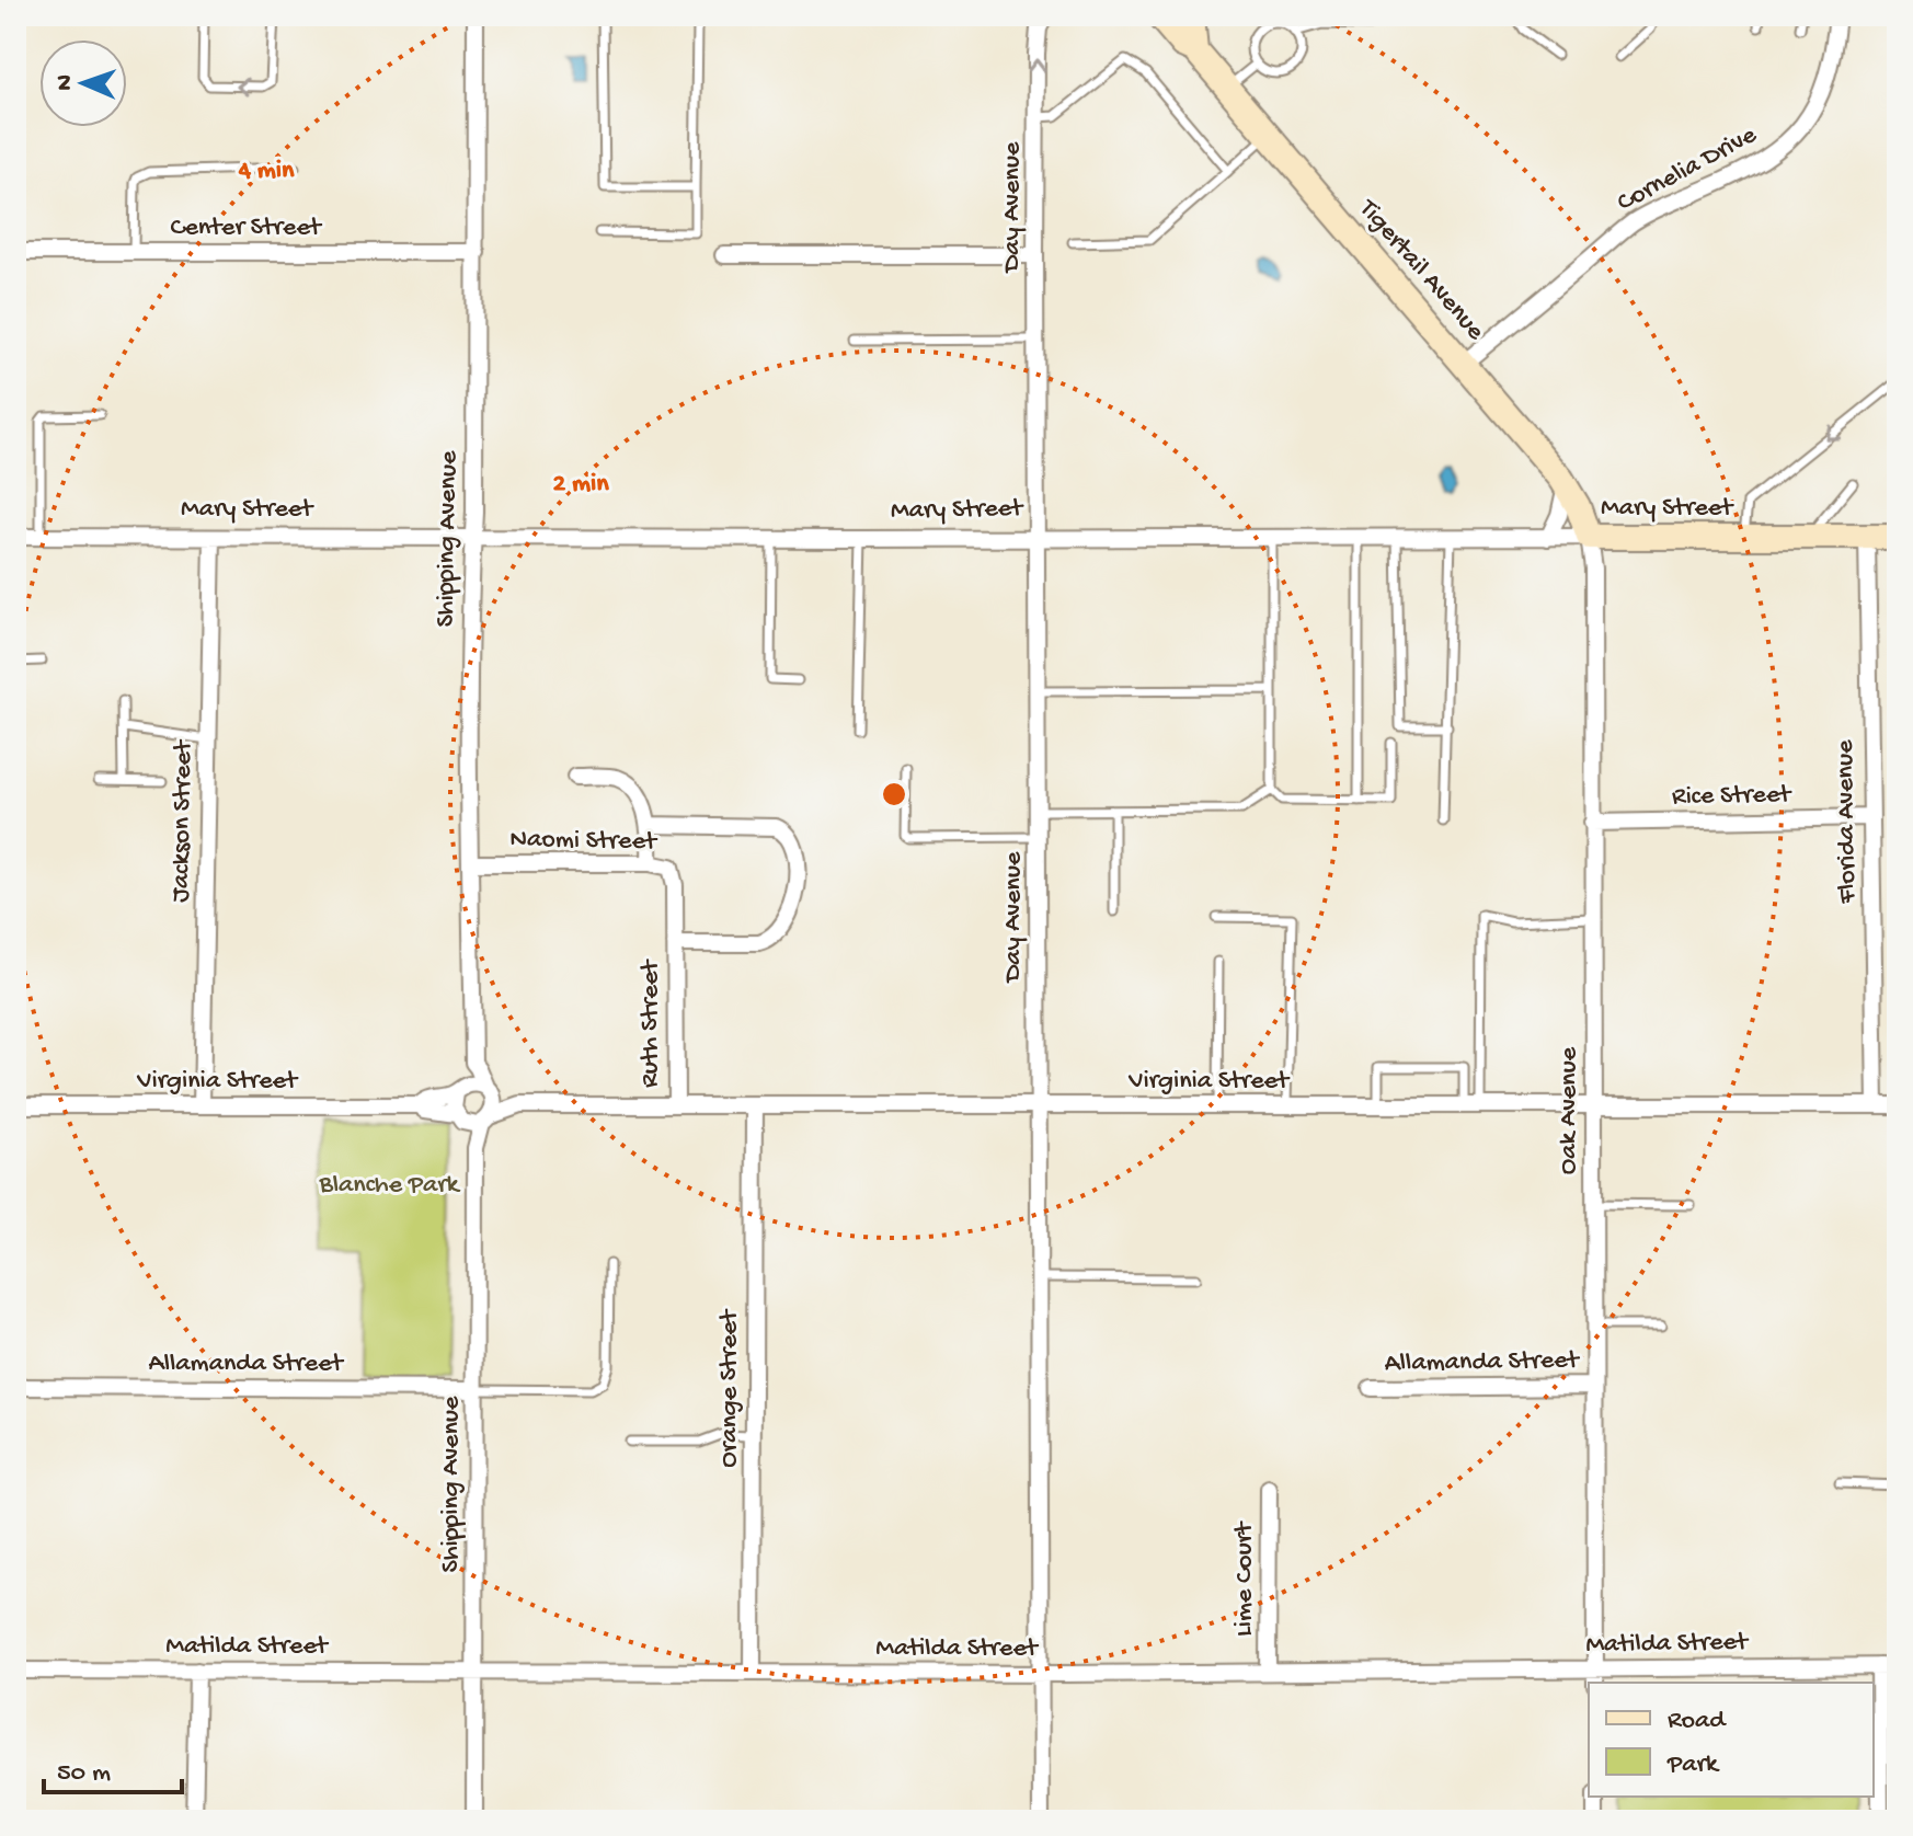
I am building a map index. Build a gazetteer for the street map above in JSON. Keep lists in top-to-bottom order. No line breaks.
{"streets":{"street":["Cornelia Drive","Day Avenue","Center Street","Tigertail Avenue","Mary Street","Shipping Avenue","Rice Street","Jackson Street","Florida Avenue","Naomi Street","Ruth Street","Virginia Street","Oak Avenue","Allamanda Street","Orange Street","Lime Court","Matilda Street"]},"crossings":[["Cornelia Drive","Tigertail Avenue"],["Day Avenue","Mary Street"],["Day Avenue","Virginia Street"],["Day Avenue","Matilda Street"],["Center Street","Shipping Avenue"],["Tigertail Avenue","Mary Street"],["Tigertail Avenue","Oak Avenue"],["Mary Street","Shipping Avenue"],["Mary Street","Jackson Street"],["Mary Street","Florida Avenue"],["Mary Street","Oak Avenue"],["Shipping Avenue","Naomi Street"],["Shipping Avenue","Virginia Street"],["Shipping Avenue","Allamanda Street"],["Shipping Avenue","Matilda Street"],["Rice Street","Florida Avenue"],["Rice Street","Oak Avenue"],["Jackson Street","Virginia Street"],["Florida Avenue","Virginia Street"],["Naomi Street","Ruth Street"],["Ruth Street","Virginia Street"],["Virginia Street","Oak Avenue"],["Virginia Street","Orange Street"],["Oak Avenue","Allamanda Street"],["Oak Avenue","Matilda Street"],["Orange Street","Matilda Street"],["Lime Court","Matilda Street"]],"parks":["Blanche Park"],"legend":["Road","Park"],"scale_bar":"50 m","north":"left","rings":["4 min","2 min"]}
